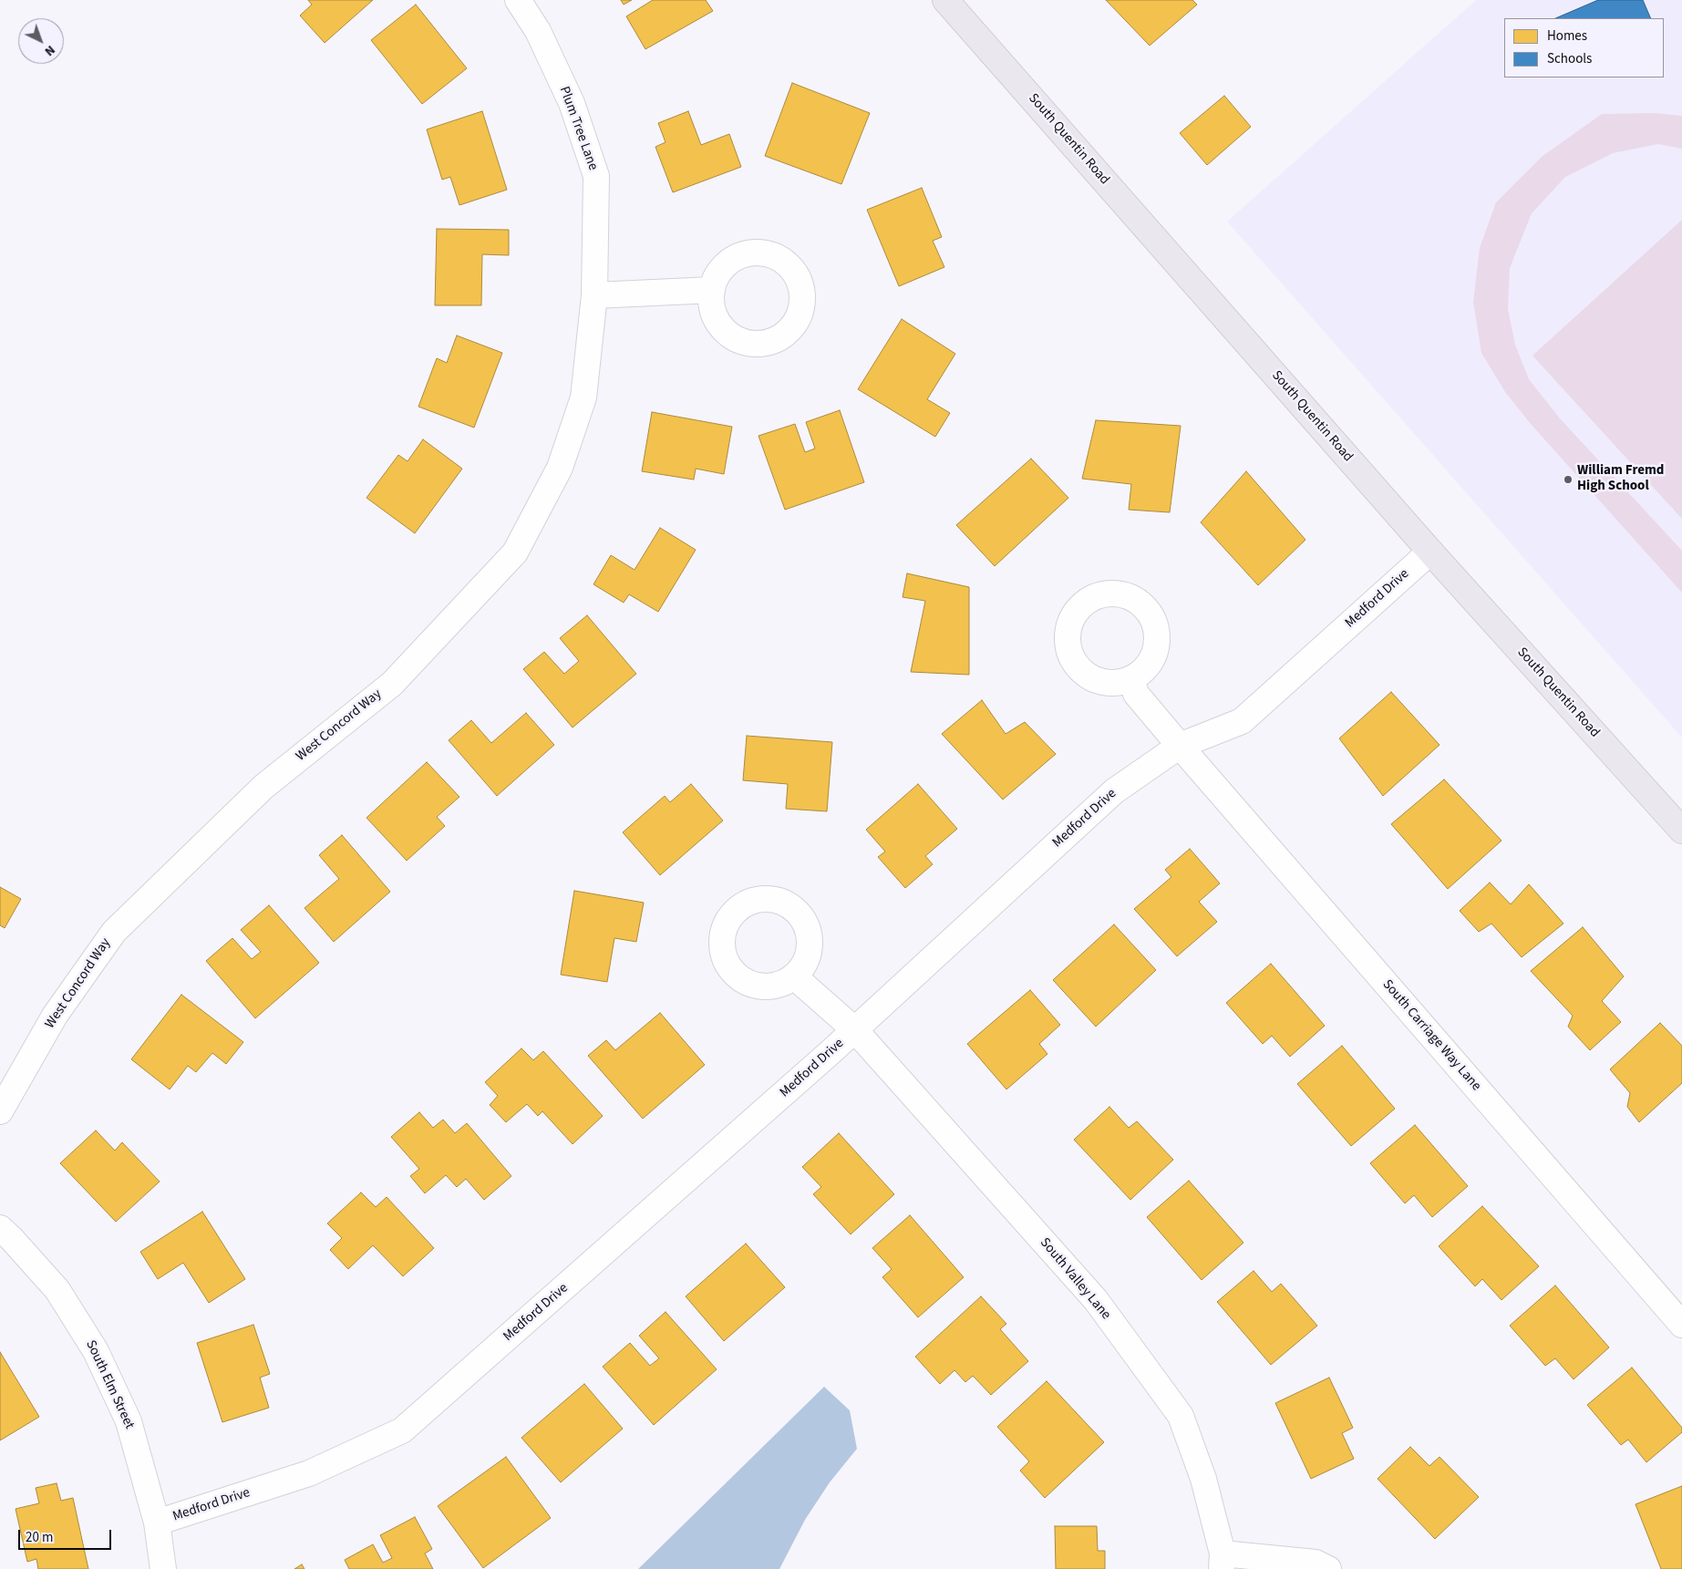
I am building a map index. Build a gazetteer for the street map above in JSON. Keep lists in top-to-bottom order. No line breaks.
{"streets":{"main road":["South Quentin Road"],"street":["Plum Tree Lane","Medford Drive","West Concord Way","South Carriage Way Lane","South Valley Lane","South Elm Street"]},"crossings":[["Plum Tree Lane","West Concord Way"],["South Quentin Road","Medford Drive"],["Medford Drive","South Carriage Way Lane"],["Medford Drive","South Valley Lane"],["Medford Drive","South Elm Street"]],"places":["William Fremd High School"],"legend":["Homes","Schools"],"scale_bar":"20 m","north":"bottom right"}
